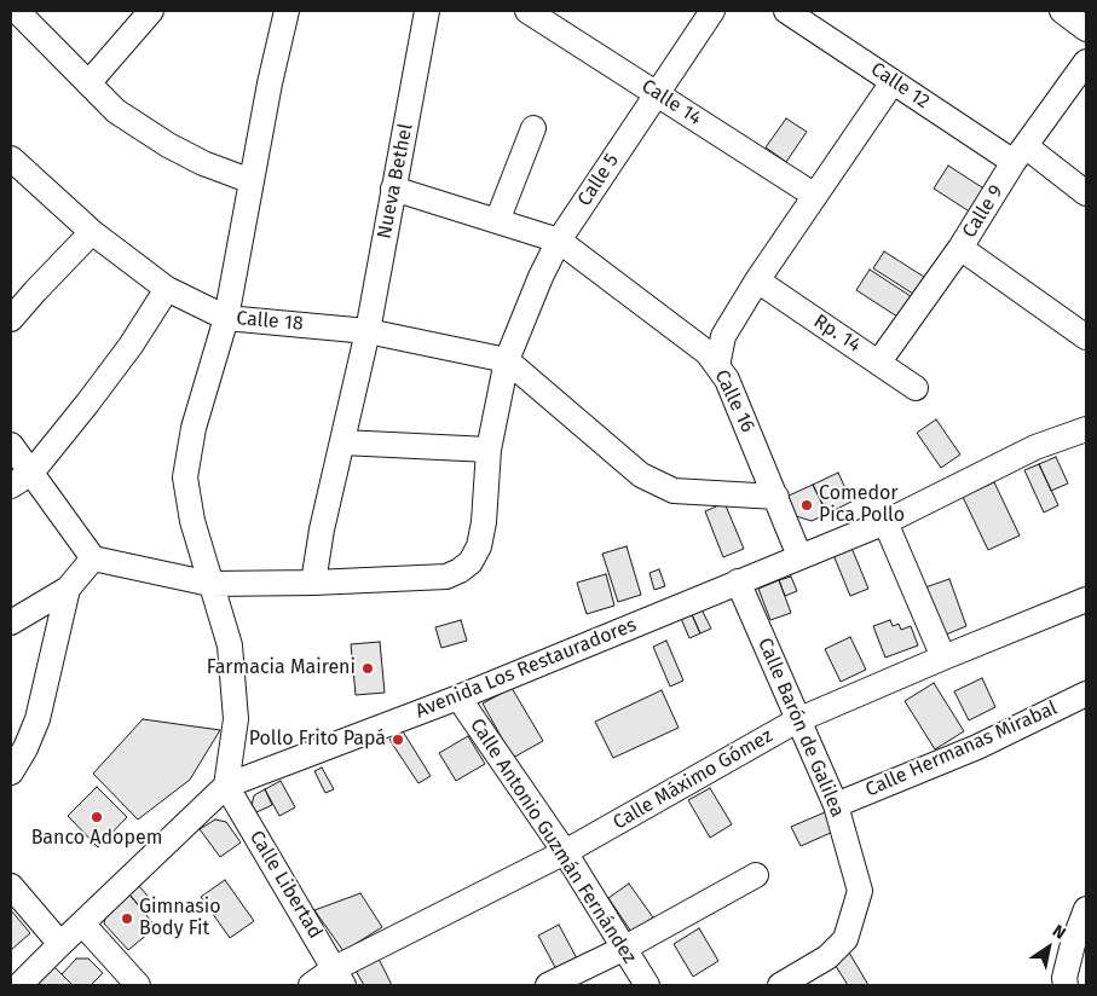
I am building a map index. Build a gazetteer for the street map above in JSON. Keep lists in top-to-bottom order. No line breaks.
{"streets":{"street":["Calle 12","Calle 14","Calle 5","Nueva Bethel","Calle 9","Calle 18","Rp. 14","Calle 16","Avenida Los Restauradores","Calle Barón de Galilea","Calle Hermanas Mirabal","Calle Máximo Gómez","Calle Antonio Guzmán Fernández","Calle Libertad"]},"crossings":[["Calle 12","Calle 9"],["Calle 14","Calle 5"],["Calle 5","Nueva Bethel"],["Calle 5","Calle 18"],["Calle 5","Calle 16"],["Nueva Bethel","Calle 18"],["Nueva Bethel","Calle 16"],["Calle 9","Rp. 14"],["Calle 16","Avenida Los Restauradores"],["Avenida Los Restauradores","Calle Barón de Galilea"],["Avenida Los Restauradores","Calle Antonio Guzmán Fernández"],["Avenida Los Restauradores","Calle Libertad"],["Calle Barón de Galilea","Calle Hermanas Mirabal"],["Calle Barón de Galilea","Calle Máximo Gómez"],["Calle Máximo Gómez","Calle Antonio Guzmán Fernández"],["Calle Máximo Gómez","Calle Libertad"]],"places":["Comedor Pica Pollo","Farmacia Maireni","Pollo Frito Papá","Banco Adopem","Gimnasio Body Fit"],"north":"top right"}
